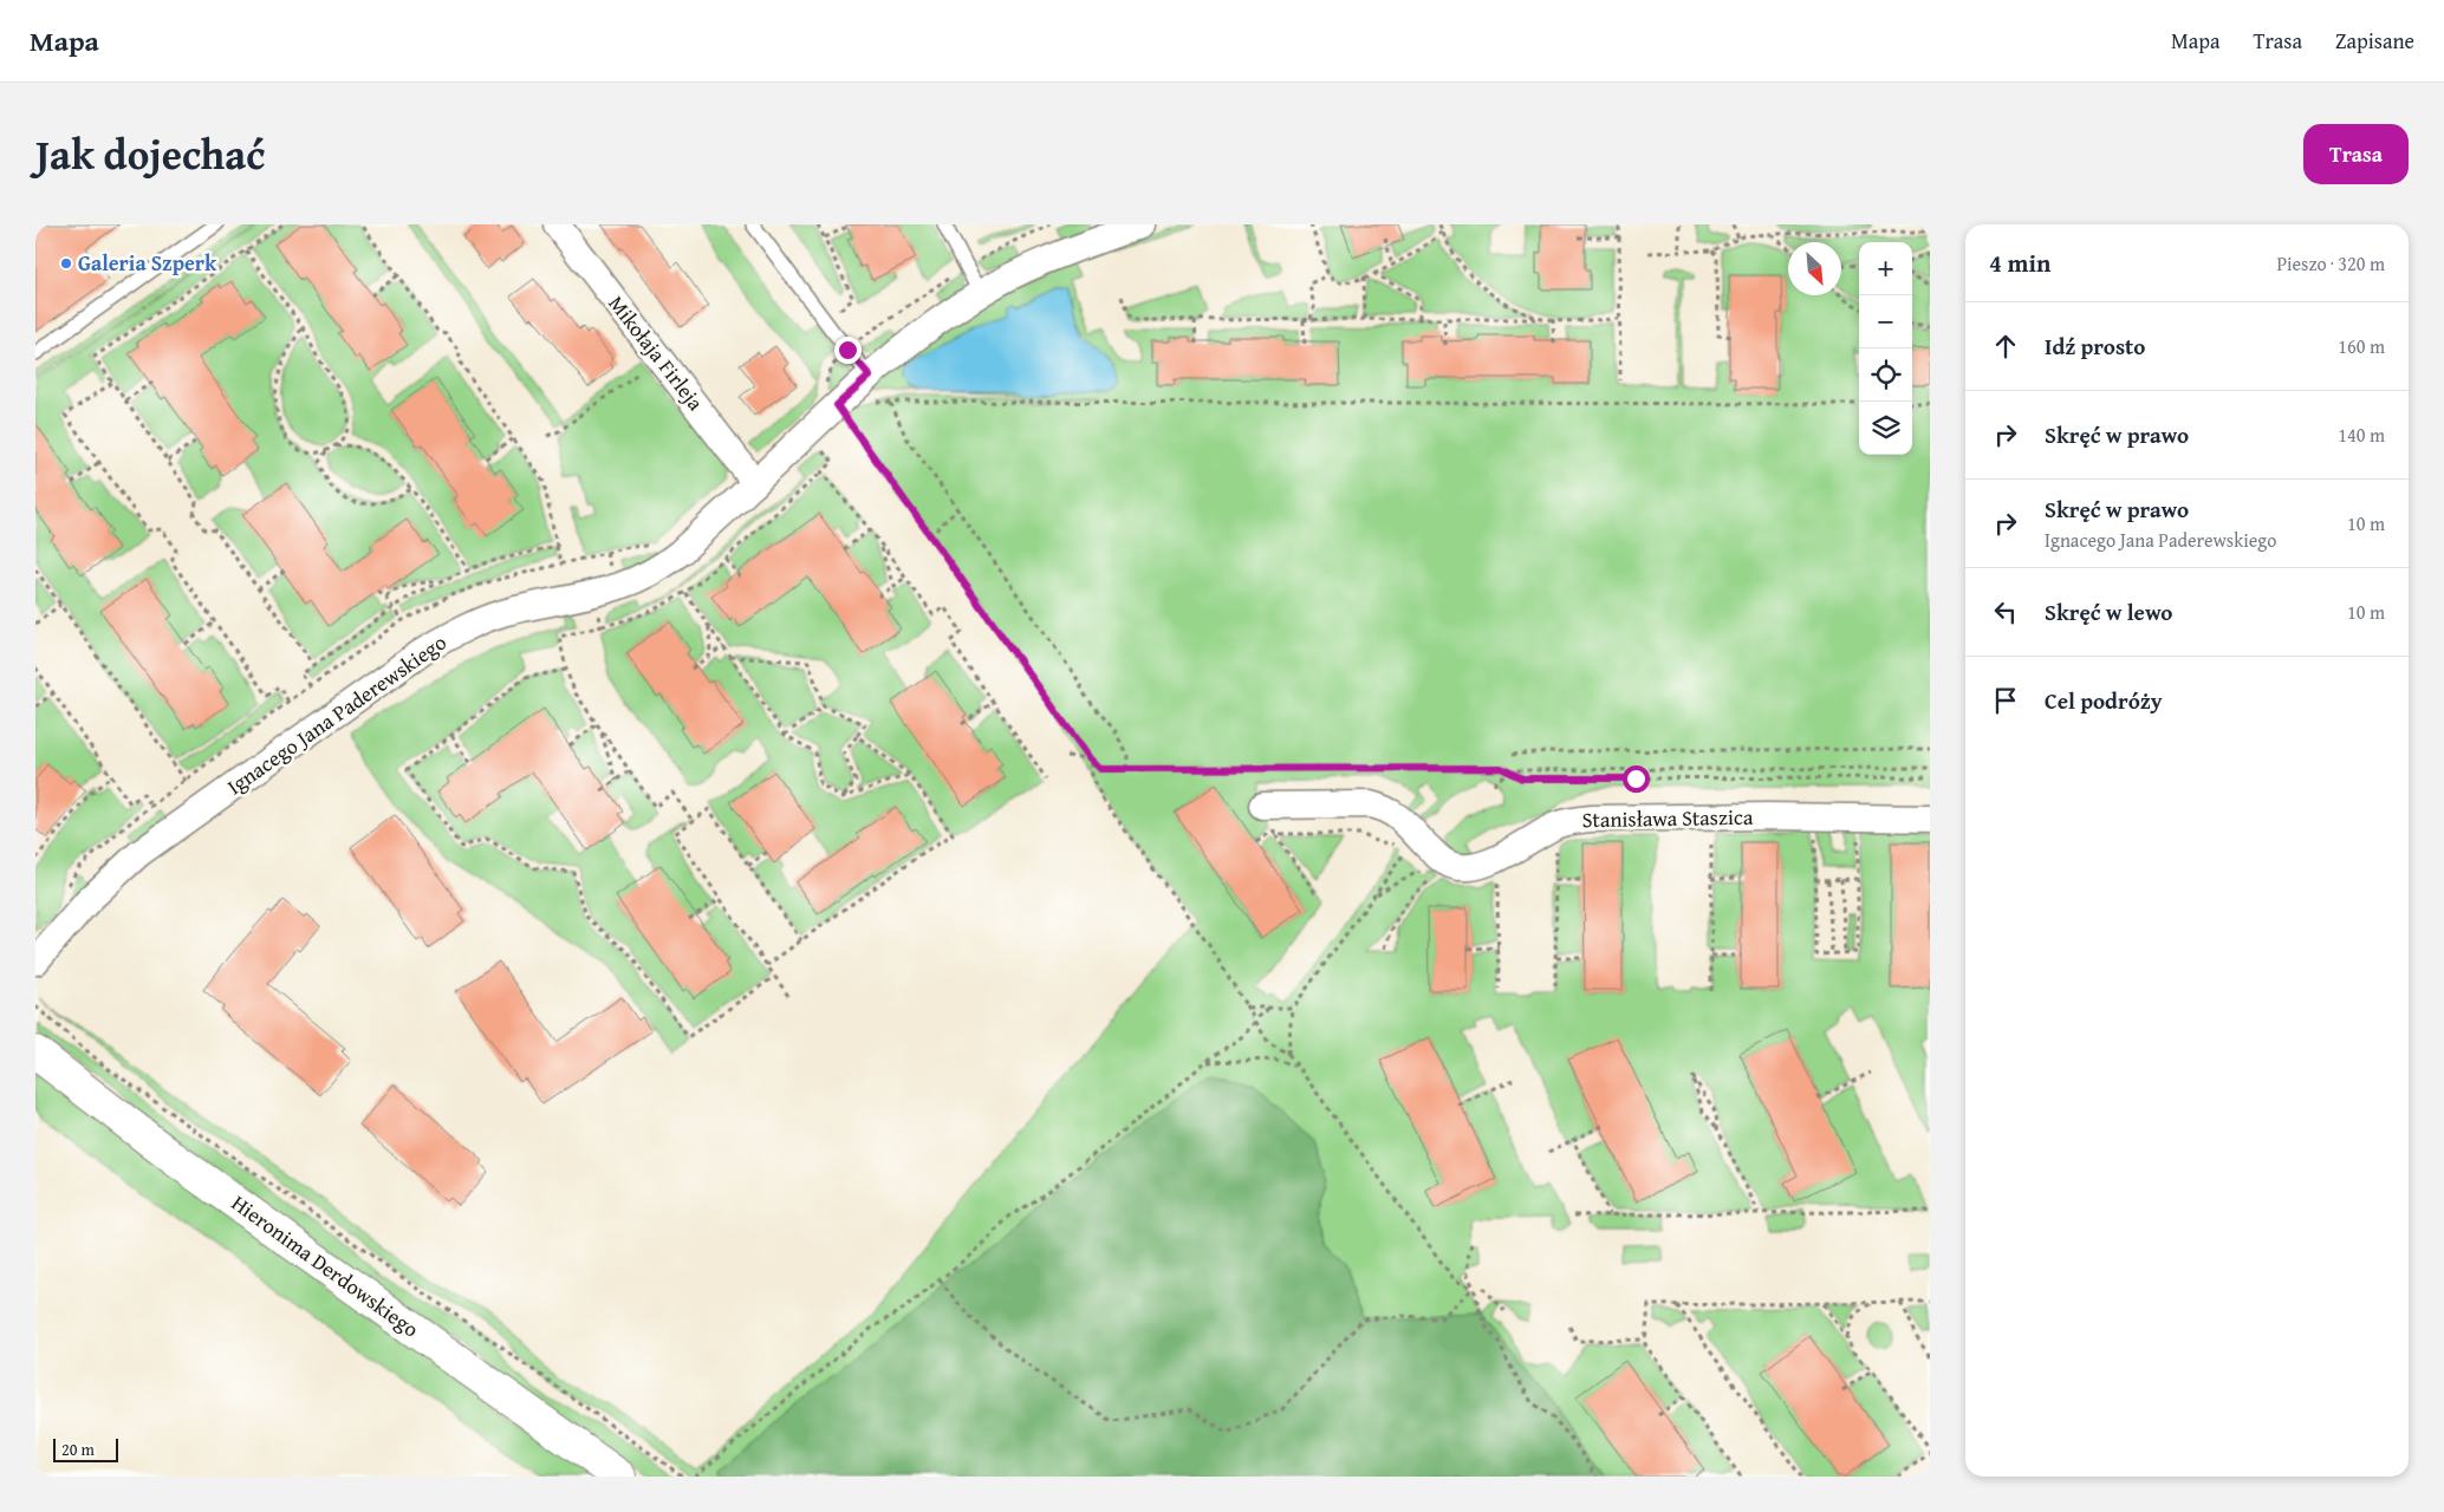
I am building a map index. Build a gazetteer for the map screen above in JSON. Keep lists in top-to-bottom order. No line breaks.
{"streets":{"main road":["Hieronima Derdowskiego"],"street":["Mikołaja Firleja","Ignacego Jana Paderewskiego","Stanisława Staszica"]},"crossings":[["Mikołaja Firleja","Ignacego Jana Paderewskiego"]],"places":["Galeria Szperk"],"scale_bar":"20 m","north":"bottom right","page":{"header":"Mapa","nav":["Mapa","Trasa","Zapisane"],"title":"Jak dojechać","buttons":"Trasa","heading":["4 min","Pieszo · 320 m"],"map_buttons":["+","−"],"list":[["Idź prosto","160 m"],["Skręć w prawo","140 m"],["Skręć w prawo","Ignacego Jana Paderewskiego","10 m"],["Skręć w lewo","10 m"],"Cel podróży"],"scale":"20 m"}}
